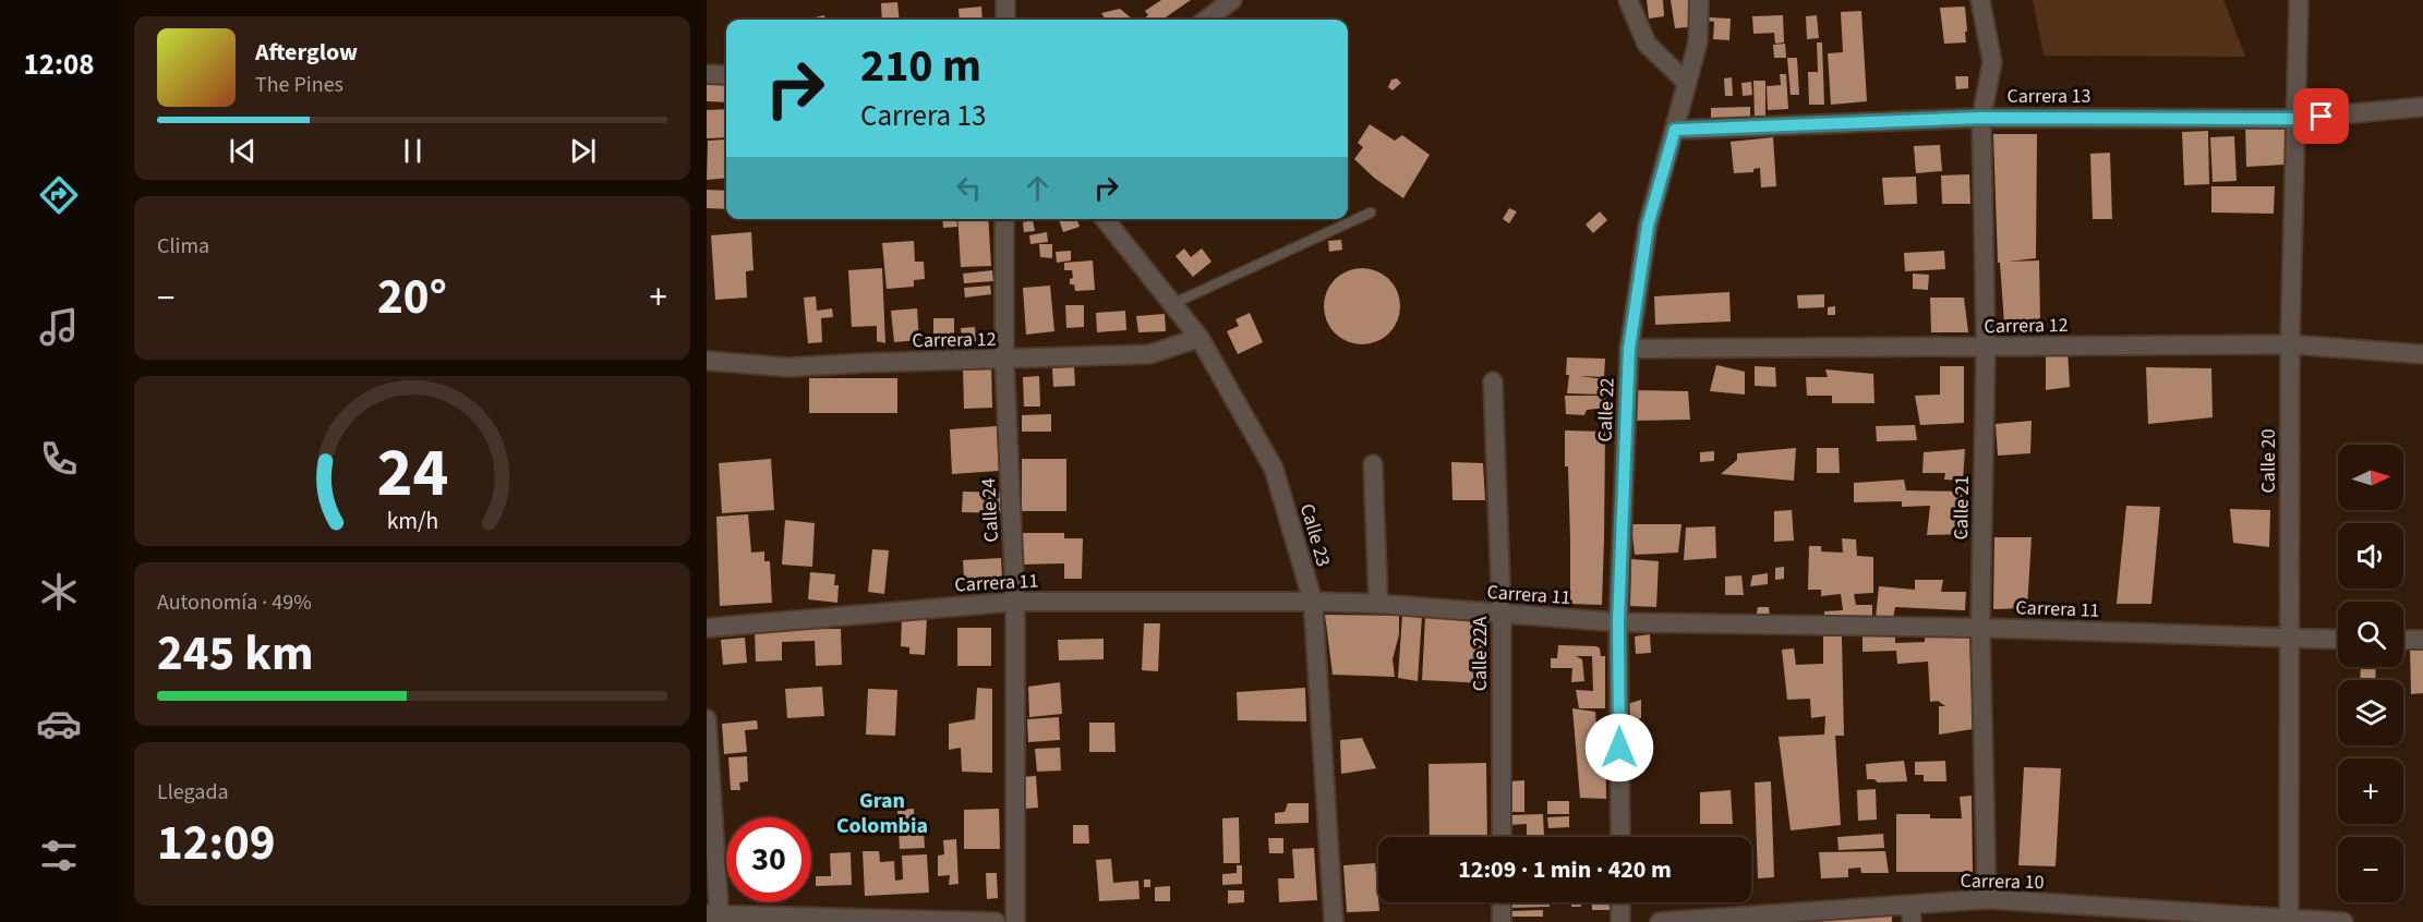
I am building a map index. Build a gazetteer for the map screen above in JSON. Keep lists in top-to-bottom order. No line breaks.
{"streets":{"street":["Carrera 13","Carrera 12","Calle 22","Calle 20","Calle 21","Calle 24","Calle 23","Carrera 11","Calle 22A","Carrera 10"]},"crossings":[["Carrera 13","Calle 22"],["Carrera 13","Calle 20"],["Carrera 13","Calle 21"],["Carrera 12","Calle 22"],["Carrera 12","Calle 20"],["Carrera 12","Calle 21"],["Carrera 12","Calle 24"],["Carrera 12","Calle 23"],["Calle 22","Carrera 11"],["Calle 20","Carrera 11"],["Calle 20","Carrera 10"],["Calle 21","Carrera 11"],["Calle 21","Carrera 10"],["Calle 24","Carrera 11"],["Calle 23","Carrera 11"],["Carrera 11","Calle 22A"]],"districts":["Gran Colombia"],"north":"right","page":{"tabs":"12:08","turn":["210 m","Carrera 13"],"song":["Afterglow","The Pines"],"tile":["Clima",["Autonomía · 49%","245 km"],["Llegada","12:09"]],"heat":["−","20°","+"],"map_buttons":["+","−"],"limit":"30","trip":"12:09 · 1 min · 420 m","gauge":["24","km/h"]}}
